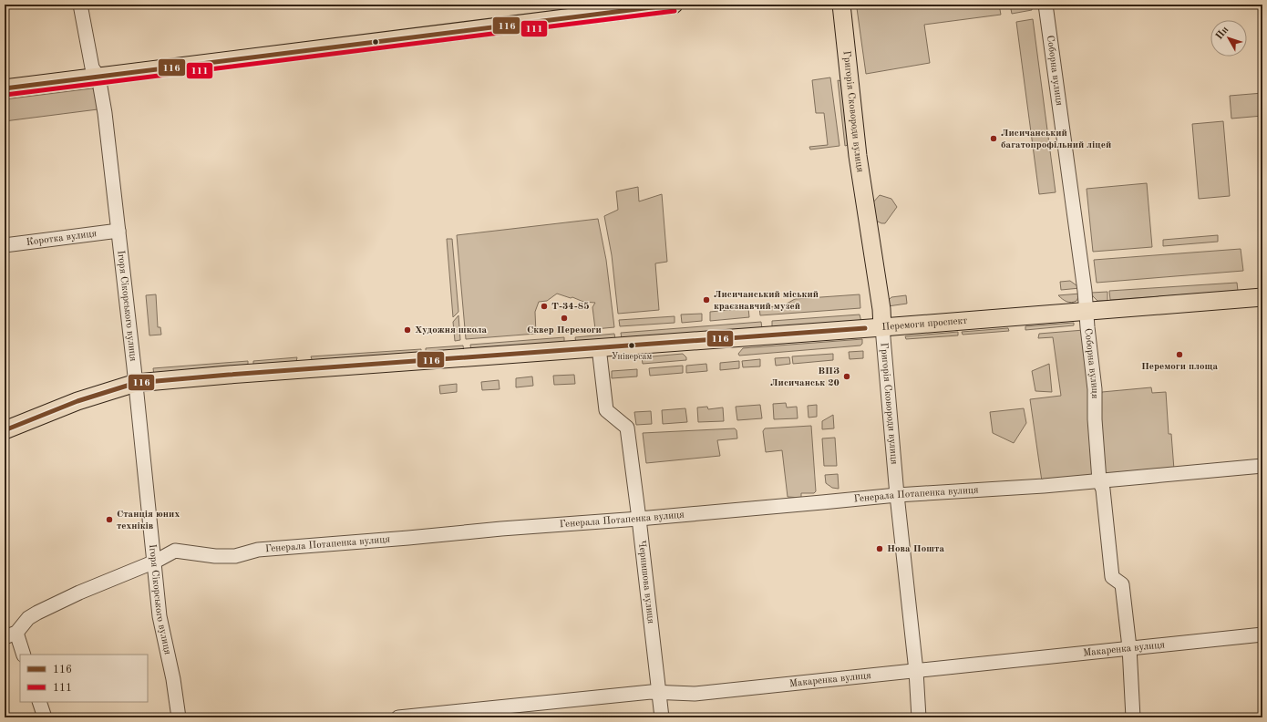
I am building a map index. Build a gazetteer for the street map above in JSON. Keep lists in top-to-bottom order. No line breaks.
{"streets":{"main road":["Григорія Сковороди вулиця","Перемоги проспект"],"street":["Соборна вулиця","Коротка вулиця","Ігоря Сікорського вулиця","Генерала Потапенка вулиця","Чернишова вулиця","Макаренка вулиця"]},"crossings":[["Соборна вулиця","Перемоги проспект"],["Соборна вулиця","Генерала Потапенка вулиця"],["Соборна вулиця","Макаренка вулиця"],["Григорія Сковороди вулиця","Перемоги проспект"],["Григорія Сковороди вулиця","Генерала Потапенка вулиця"],["Григорія Сковороди вулиця","Макаренка вулиця"],["Коротка вулиця","Ігоря Сікорського вулиця"],["Ігоря Сікорського вулиця","Перемоги проспект"],["Ігоря Сікорського вулиця","Генерала Потапенка вулиця"],["Перемоги проспект","Чернишова вулиця"],["Генерала Потапенка вулиця","Чернишова вулиця"],["Чернишова вулиця","Макаренка вулиця"]],"places":["Лисичанський багатопрофільний ліцей","Лисичанський міський краєзнавчий музей","Т-34-85","Сквер Перемоги","Художня школа","Універсам","Перемоги площа","ВПЗ Лисичанськ 20","Станція юних техніків","Нова Пошта"],"lines":["transit line 116","transit line 111"],"legend":["116","111"],"north":"top left"}
